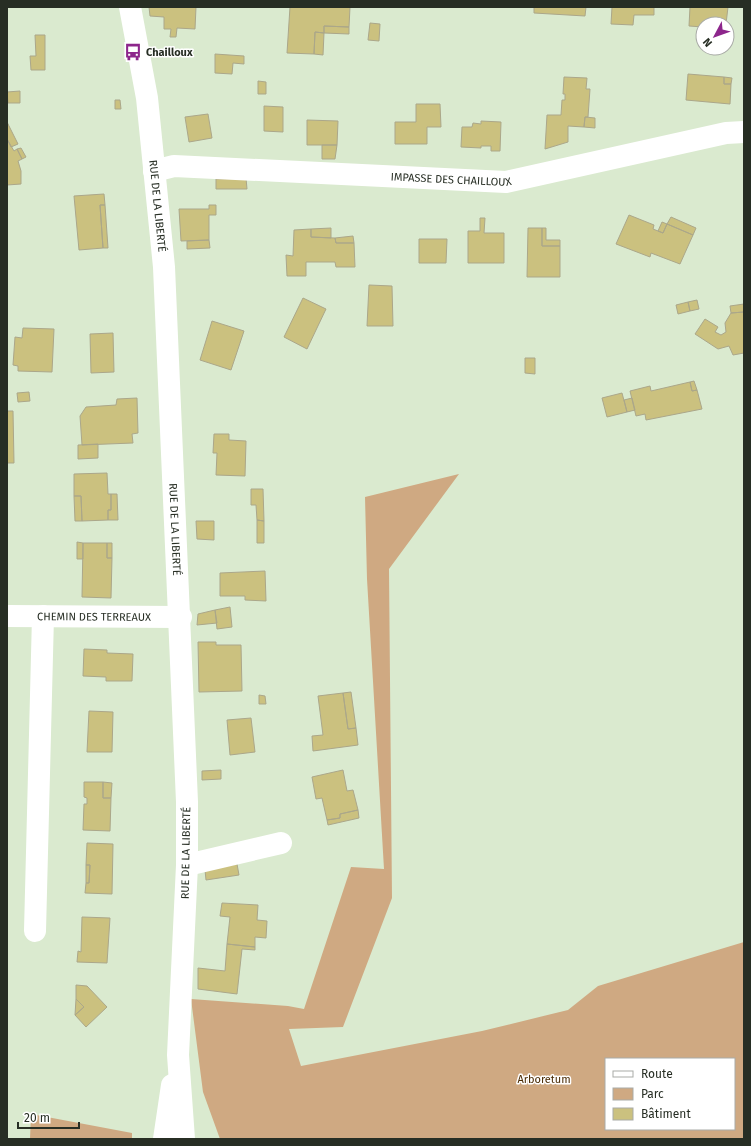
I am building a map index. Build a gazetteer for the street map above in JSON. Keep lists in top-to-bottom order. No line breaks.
{"streets":{"street":["IMPASSE DES CHAILLOUX","RUE DE LA LIBERTÉ","CHEMIN DES TERREAUX"]},"crossings":[["IMPASSE DES CHAILLOUX","RUE DE LA LIBERTÉ"],["RUE DE LA LIBERTÉ","CHEMIN DES TERREAUX"]],"parks":["Arboretum"],"places":{"bus stop":["Chailloux"]},"legend":["Route","Parc","Bâtiment"],"scale_bar":"20 m","north":"bottom left"}
